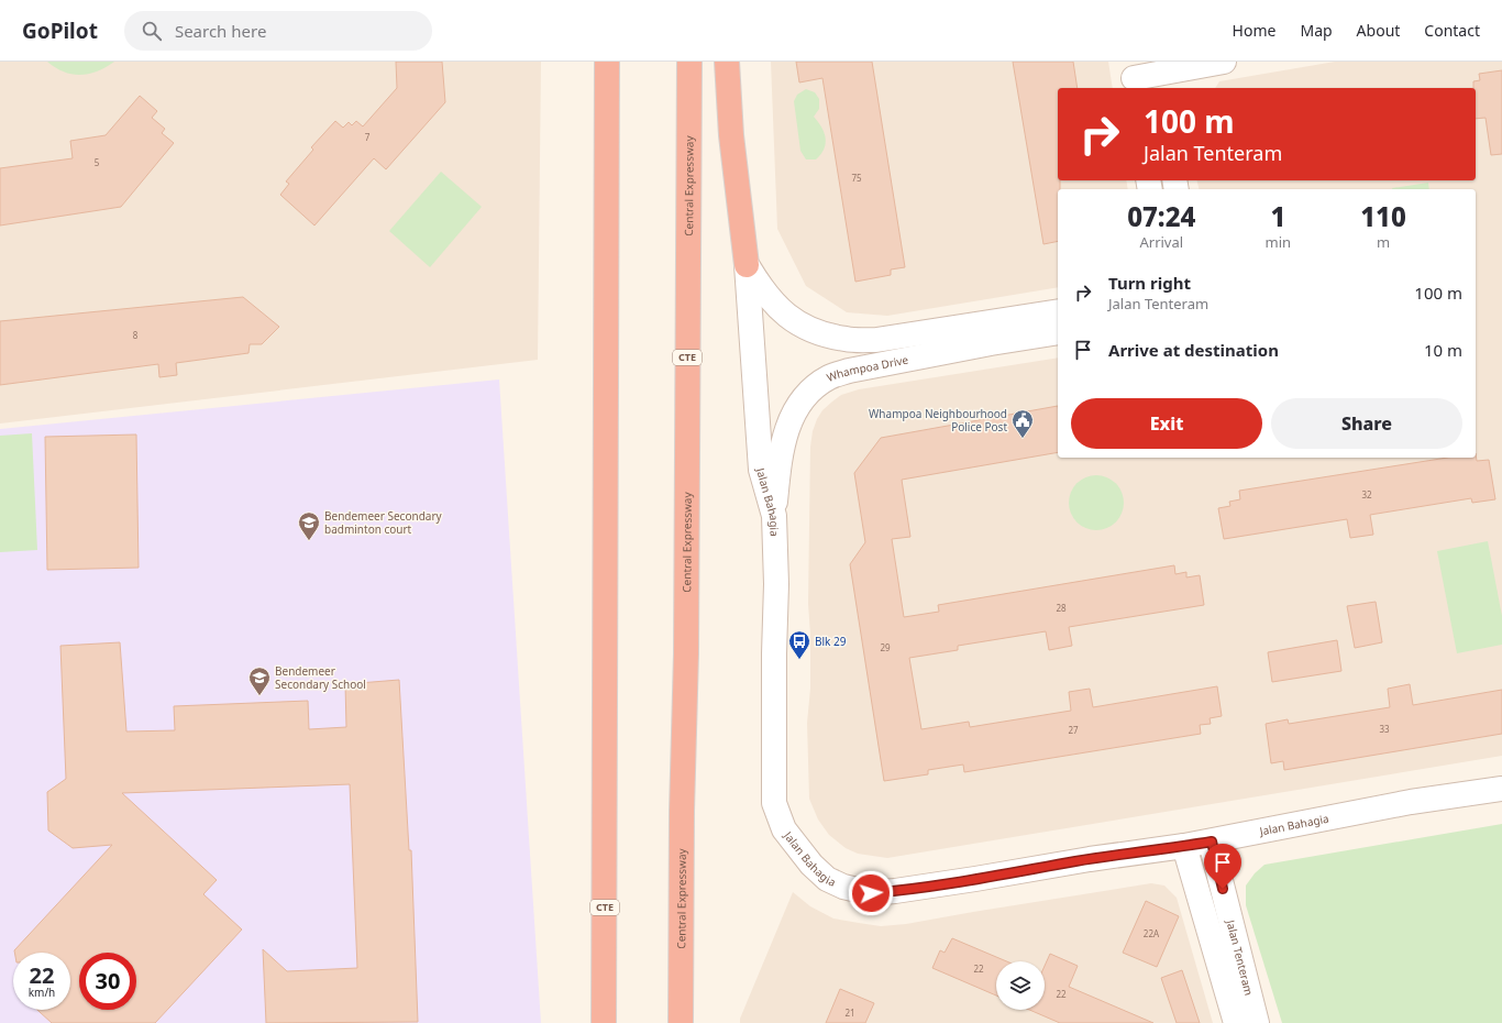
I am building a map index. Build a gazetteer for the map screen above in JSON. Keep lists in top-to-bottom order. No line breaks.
{"streets":{"highway":["Central Expressway","CTE"],"street":["Whampoa Drive","Jalan Bahagia","Jalan Tenteram"]},"crossings":[["Whampoa Drive","Jalan Bahagia"],["Jalan Bahagia","Jalan Tenteram"]],"places":{"public building":["Whampoa Neighbourhood Police Post"],"school or university":["Bendemeer Secondary badminton court","Bendemeer Secondary School"],"bus stop":["Blk 29"]},"house_numbers":["7","5","75","8","32","28","29","33","27","22A","22","22","21"],"page":{"header":"GoPilot","search":"Search here","nav":["Home","Map","About","Contact"],"turn":["100 m","Jalan Tenteram"],"eta":["07:24","Arrival","1","min","110","m"],"list":[{"name":"Turn right","note":"Jalan Tenteram","value":"100 m"},{"name":"Arrive at destination","value":"10 m"}],"buttons":["Exit","Share"],"speed":"22 km/h","limit":"30"}}
